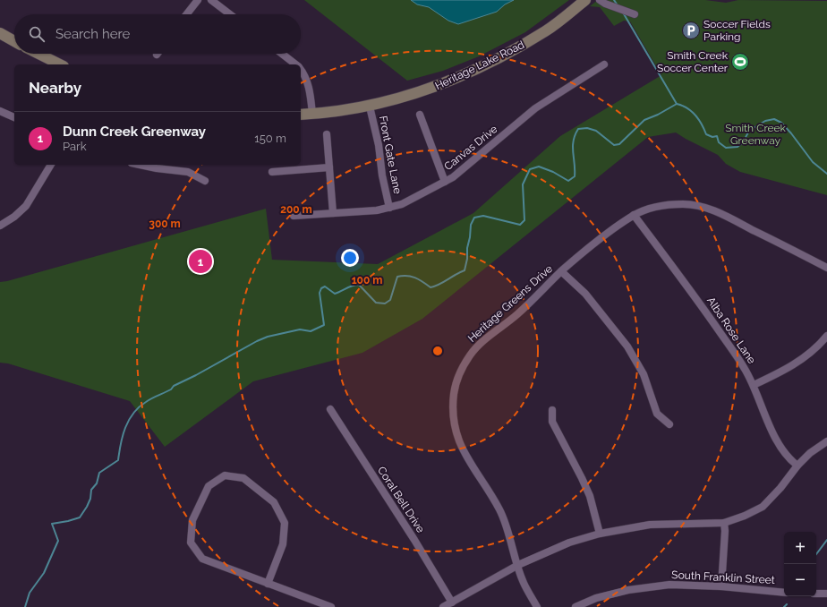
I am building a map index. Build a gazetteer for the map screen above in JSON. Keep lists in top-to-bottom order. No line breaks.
{"streets":{"main road":["Heritage Lake Road"],"street":["Canvas Drive","Front Gate Lane","Heritage Greens Drive","Alba Rose Lane","Coral Bell Drive","South Franklin Street"]},"crossings":[["Heritage Lake Road","Front Gate Lane"],["Canvas Drive","Front Gate Lane"],["Heritage Greens Drive","Alba Rose Lane"]],"parks":["Smith Creek Greenway"],"places":{"parking":["Soccer Fields Parking"],"sports":["Smith Creek Soccer Center"]},"page":{"search":"Search here","heading":"Nearby","list":[{"mark":"1","name":"Dunn Creek Greenway","note":"Park","value":"150 m"}],"pins":"1","map_buttons":["+","−"]},"rings":["200 m","300 m","100 m"]}
